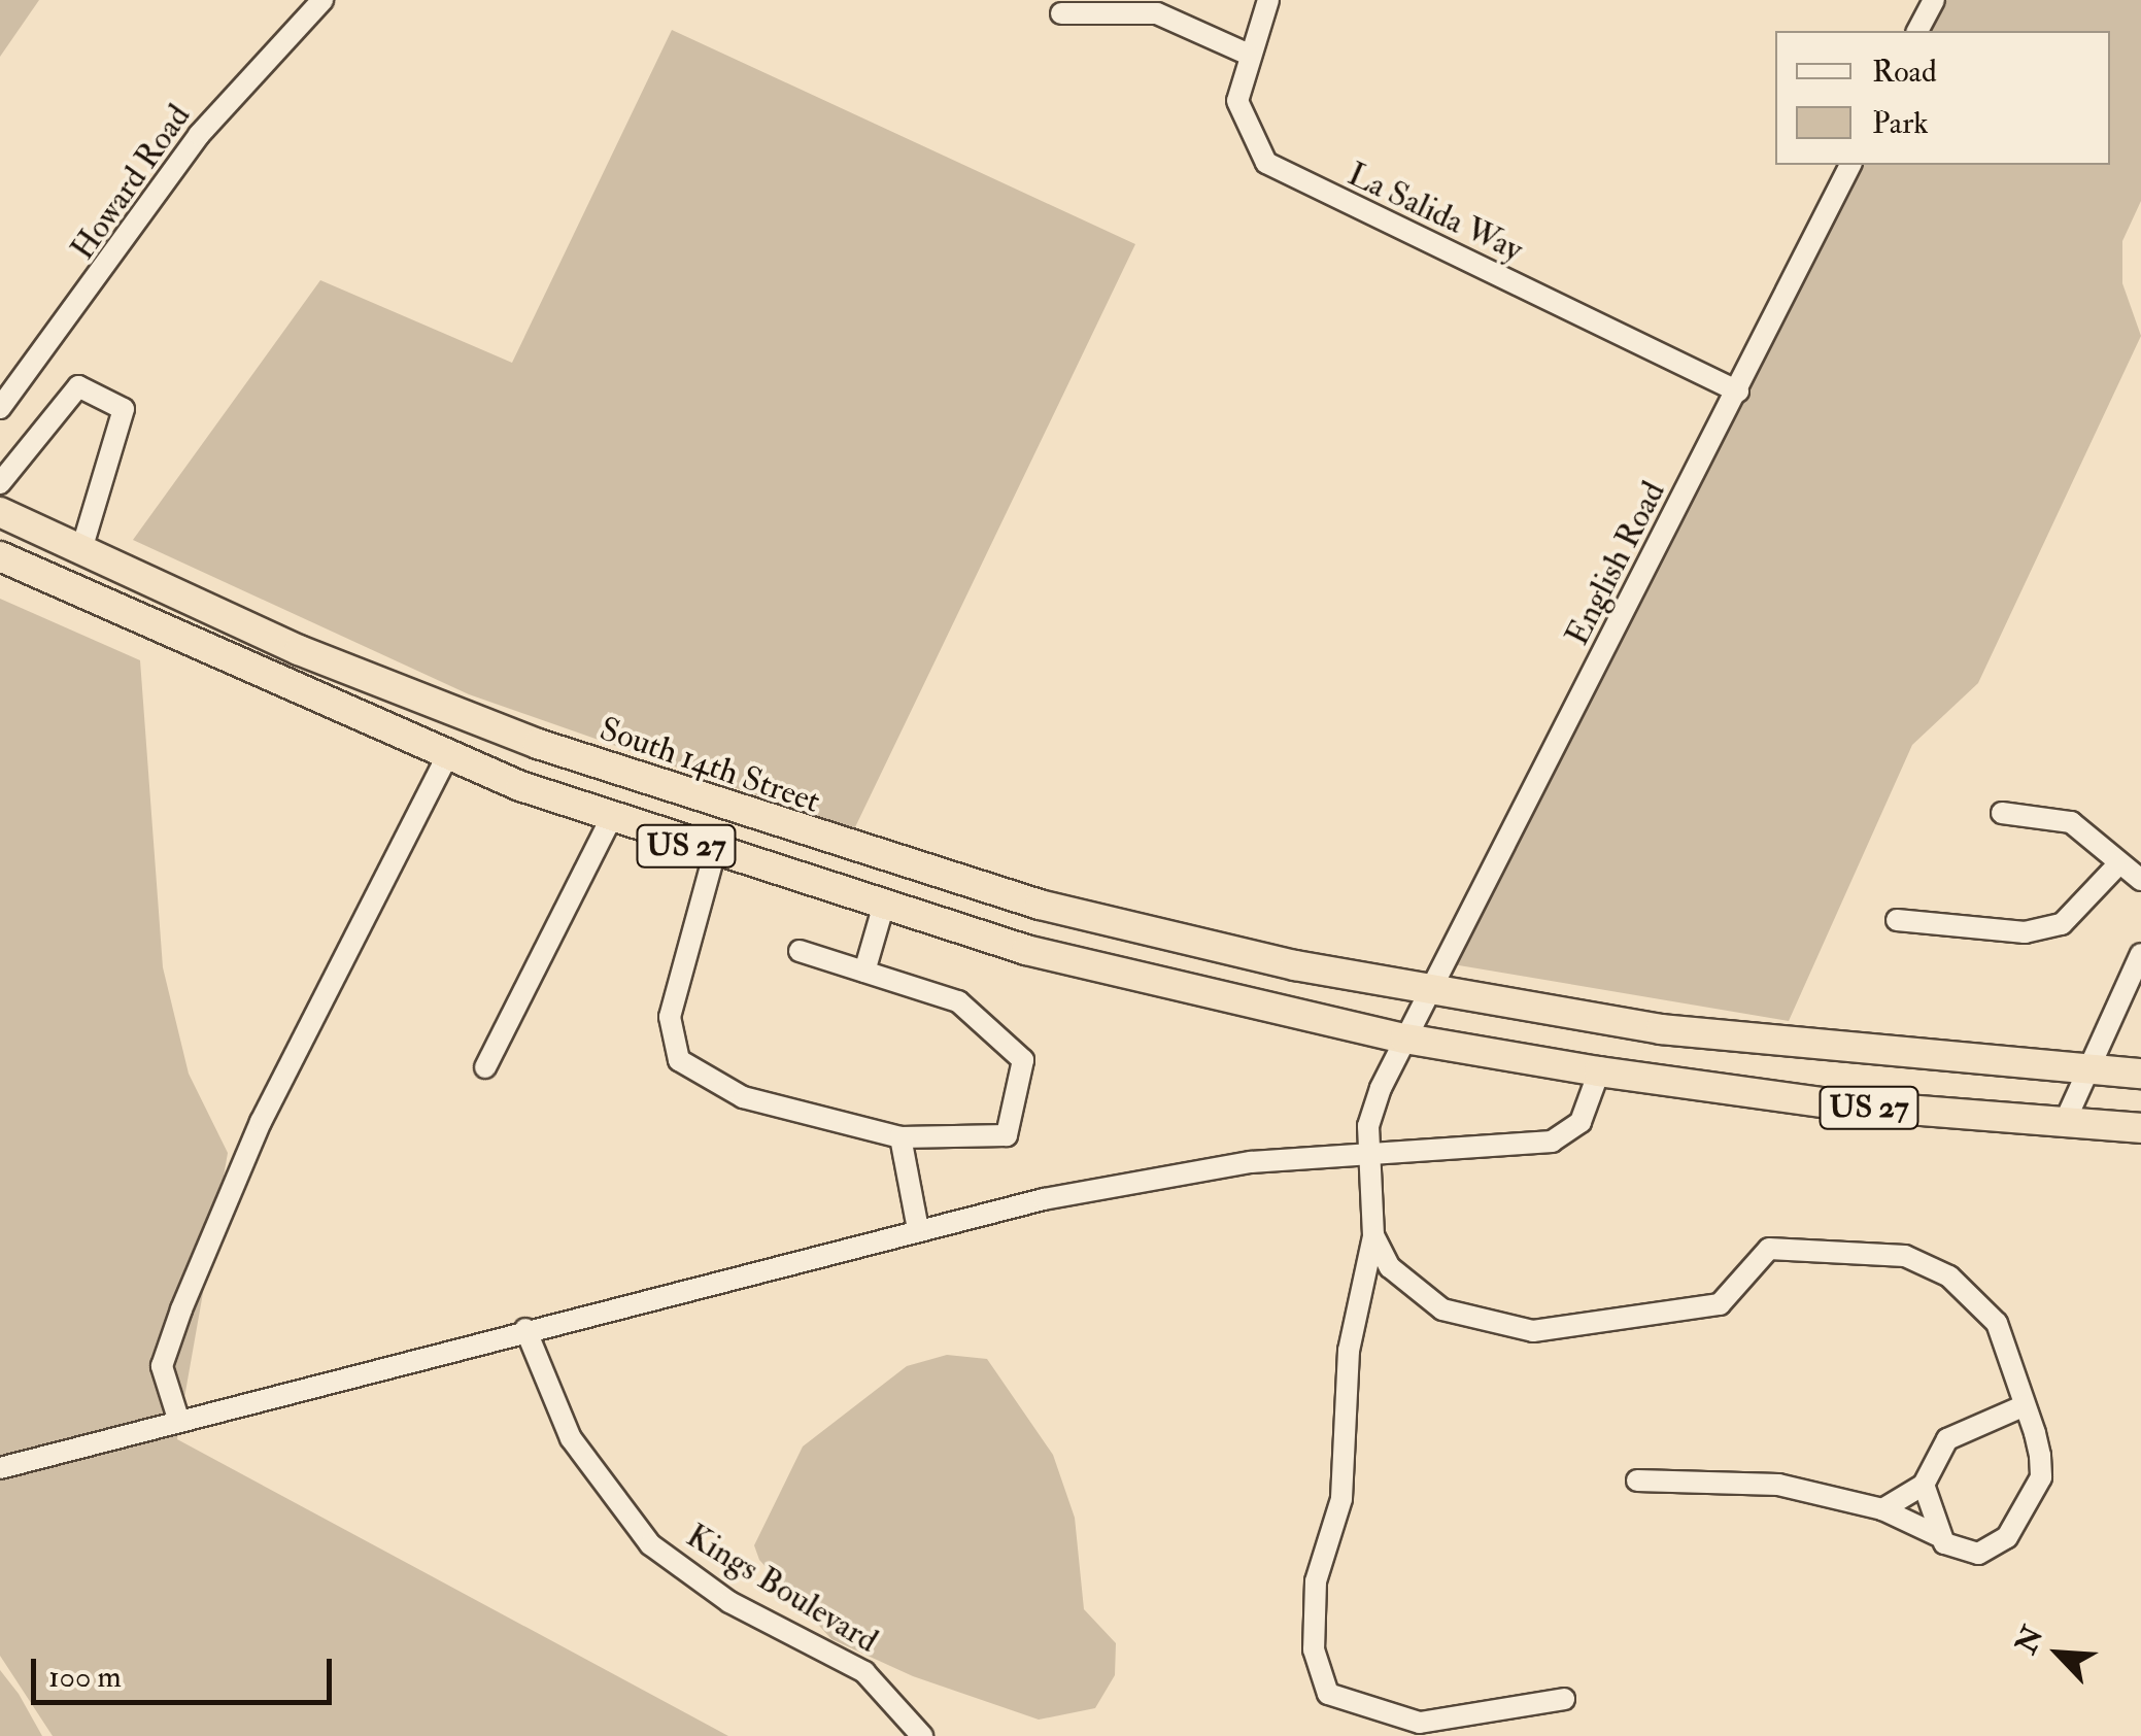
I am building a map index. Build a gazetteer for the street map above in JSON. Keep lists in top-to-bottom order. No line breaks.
{"streets":{"highway":["South 14th Street","US 27"],"street":["Howard Road","La Salida Way","English Road","Kings Boulevard"]},"crossings":[["La Salida Way","English Road"],["English Road","South 14th Street"],["English Road","US 27"],["South 14th Street","US 27"]],"legend":["Road","Park"],"scale_bar":"100 m","north":"top left"}
